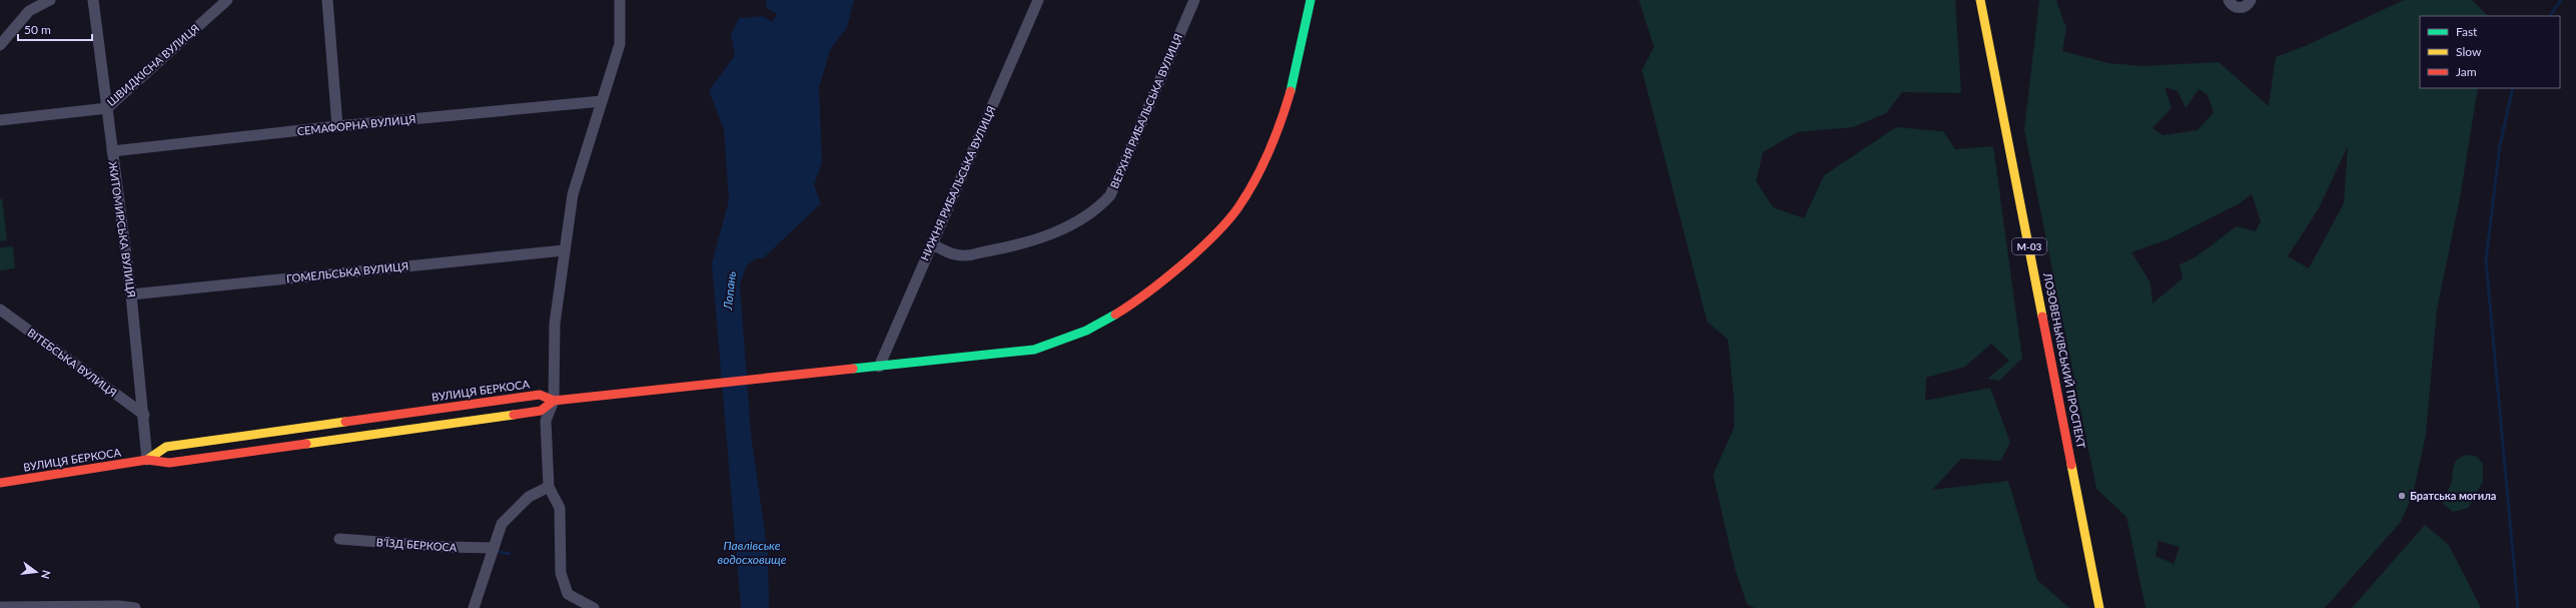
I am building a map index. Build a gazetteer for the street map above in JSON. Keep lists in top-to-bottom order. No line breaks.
{"streets":{"main road":["М-03","ЛОЗОВЕНЬКІВСЬКИЙ ПРОСПЕКТ","ВУЛИЦЯ БЕРКОСА"],"street":["ШВИДКІСНА ВУЛИЦЯ","ВЕРХНЯ РИБАЛЬСЬКА ВУЛИЦЯ","СЕМАФОРНА ВУЛИЦЯ","НИЖНЯ РИБАЛЬСЬКА ВУЛИЦЯ","ЖИТОМИРСЬКА ВУЛИЦЯ","ГОМЕЛЬСЬКА ВУЛИЦЯ","ВІТЕБСЬКА ВУЛИЦЯ","В’ЇЗД БЕРКОСА"]},"crossings":[["ШВИДКІСНА ВУЛИЦЯ","ЖИТОМИРСЬКА ВУЛИЦЯ"],["ВЕРХНЯ РИБАЛЬСЬКА ВУЛИЦЯ","НИЖНЯ РИБАЛЬСЬКА ВУЛИЦЯ"],["СЕМАФОРНА ВУЛИЦЯ","ЖИТОМИРСЬКА ВУЛИЦЯ"],["ЖИТОМИРСЬКА ВУЛИЦЯ","ГОМЕЛЬСЬКА ВУЛИЦЯ"],["ЖИТОМИРСЬКА ВУЛИЦЯ","ВІТЕБСЬКА ВУЛИЦЯ"],["ЖИТОМИРСЬКА ВУЛИЦЯ","ВУЛИЦЯ БЕРКОСА"]],"water":["Лопань","Павлівське водосховище"],"places":["Братська могила"],"legend":["Fast","Slow","Jam"],"scale_bar":"50 m","north":"right"}
